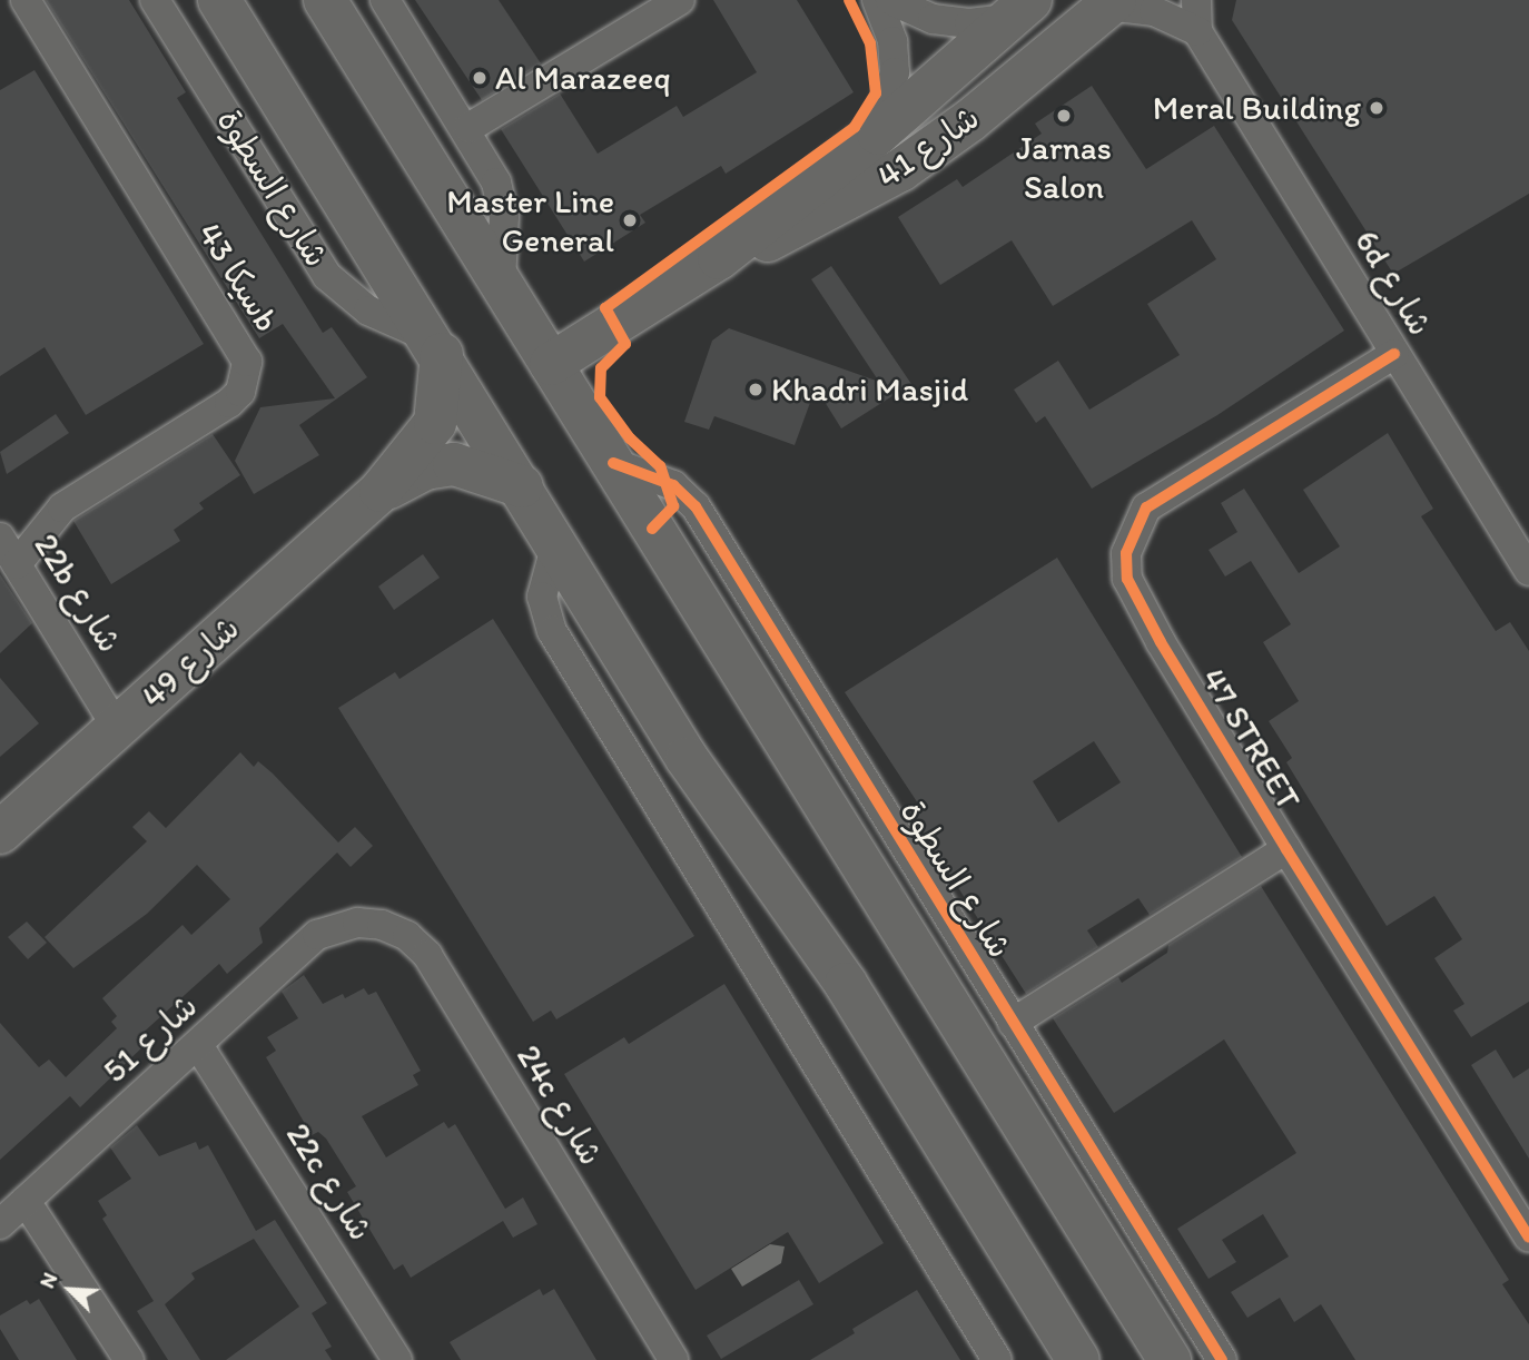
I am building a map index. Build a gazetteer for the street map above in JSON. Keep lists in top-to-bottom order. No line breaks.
{"streets":{"main road":["شارع 41","شارع السطوة","شارع 49"],"street":["سيكا 43b","6d شارع","22b شارع","47 STREET","شارع 51","24c شارع","22c شارع"]},"crossings":[["شارع السطوة","شارع 49"],["سيكا 43b","22b شارع"],["6d شارع","47 STREET"],["22b شارع","شارع 49"],["شارع 51","24c شارع"],["شارع 51","22c شارع"]],"places":["Al Marazeeq","Meral Building","Jarnas Salon","Master Line General","Khadri Masjid"],"north":"top left"}
